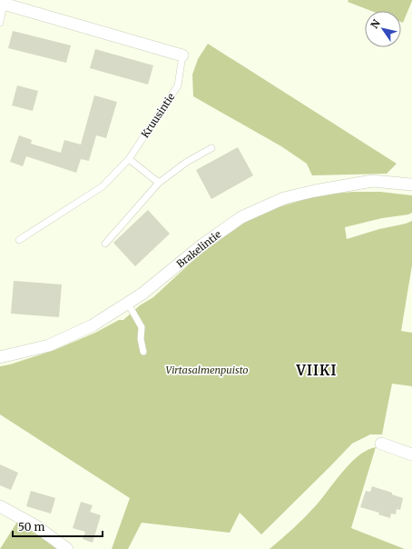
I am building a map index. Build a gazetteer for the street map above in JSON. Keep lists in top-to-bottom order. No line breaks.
{"streets":{"street":["Kruusintie","Brakelintie"]},"districts":["VIIKI"],"parks":["Virtasalmenpuisto"],"scale_bar":"50 m","north":"top left"}
